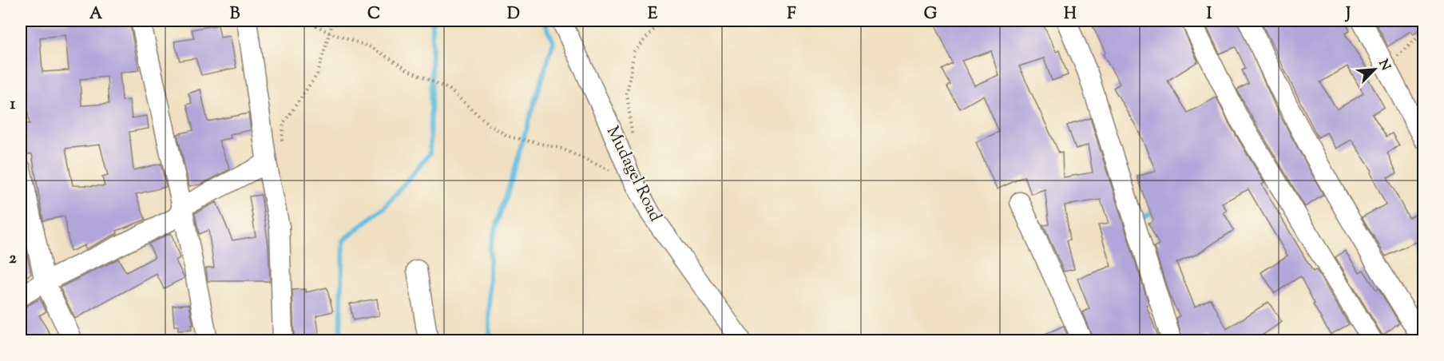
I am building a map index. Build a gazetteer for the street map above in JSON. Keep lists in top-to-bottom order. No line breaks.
{"streets":{"street":["Mudagel Road"]},"north":"top right","grid":{"columns":["A","B","C","D","E","F","G","H","I","J"],"rows":["1","2"]}}
